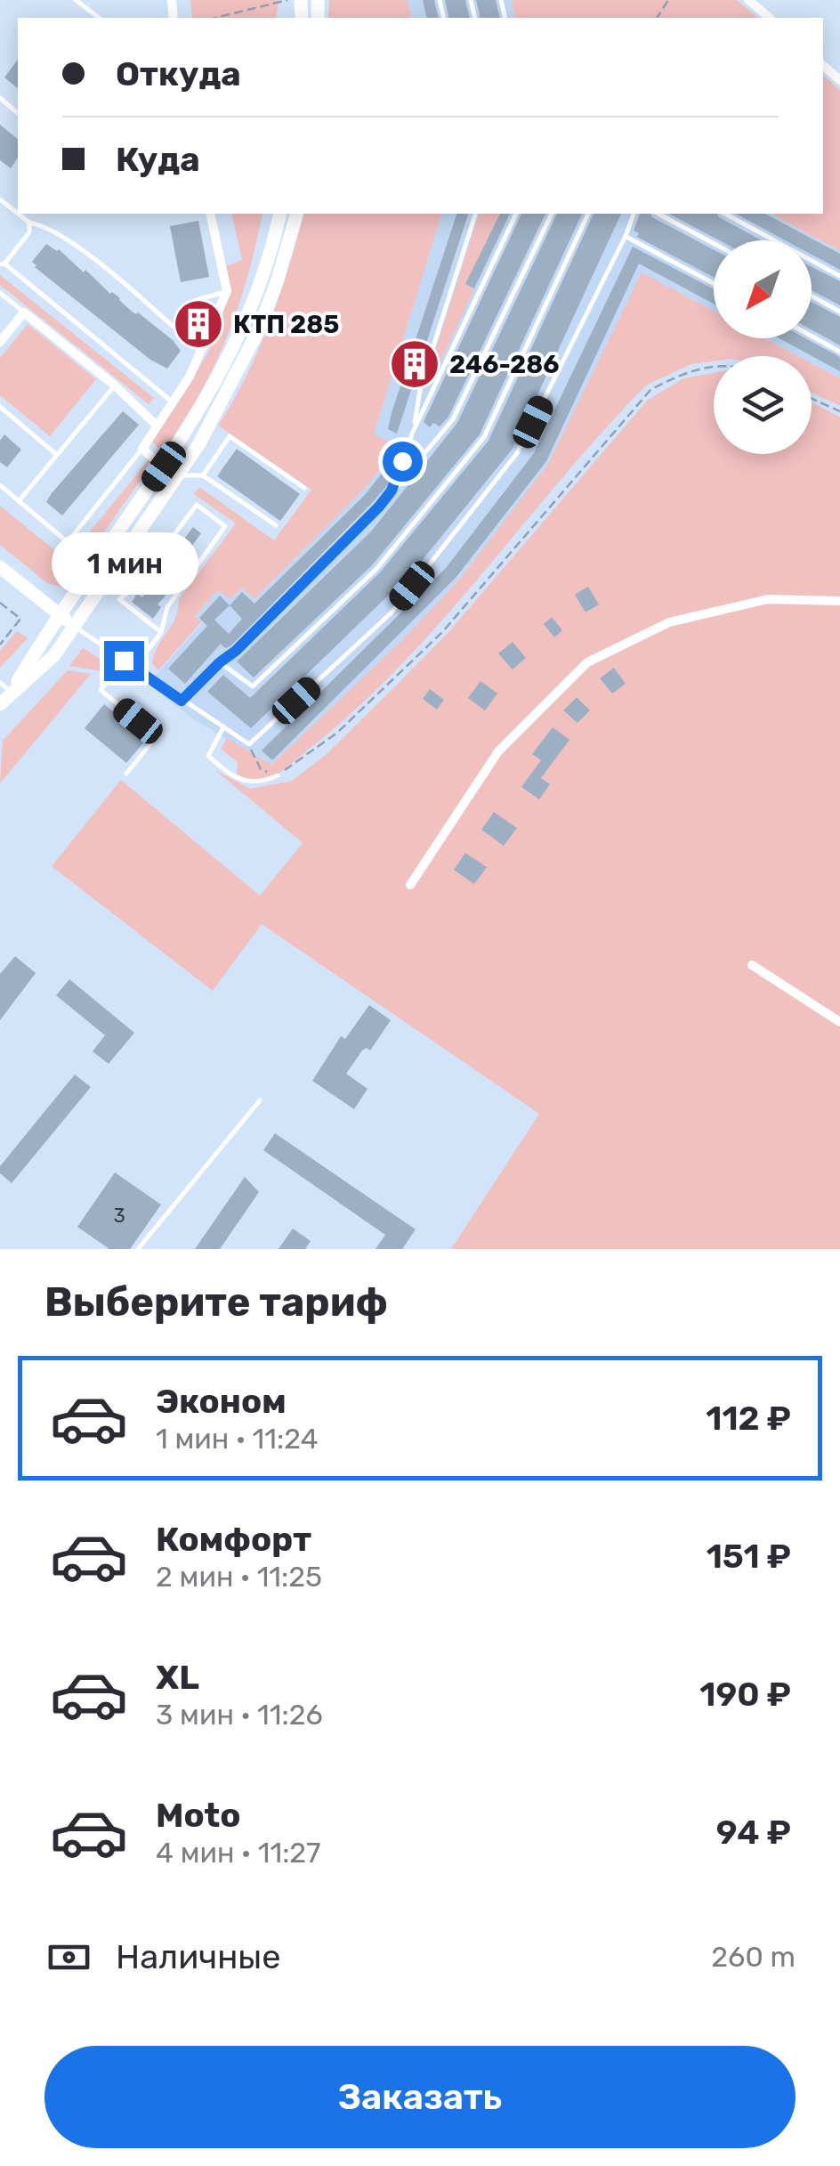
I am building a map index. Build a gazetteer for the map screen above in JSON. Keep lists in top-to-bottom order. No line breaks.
{"places":{"building":["КТП 285","246-286"]},"house_numbers":["3"],"north":"bottom left","page":{"banner":["Откуда","Куда"],"bubble":"1 мин","heading":"Выберите тариф","list":[{"name":"Эконом","note":"1 мин · 11:24","value":"112 ₽"},{"name":"Комфорт","note":"2 мин · 11:25","value":"151 ₽"},{"name":"XL","note":"3 мин · 11:26","value":"190 ₽"},{"name":"Moto","note":"4 мин · 11:27","value":"94 ₽"}],"pay":["Наличные","260 m"],"buttons":"Заказать"}}
